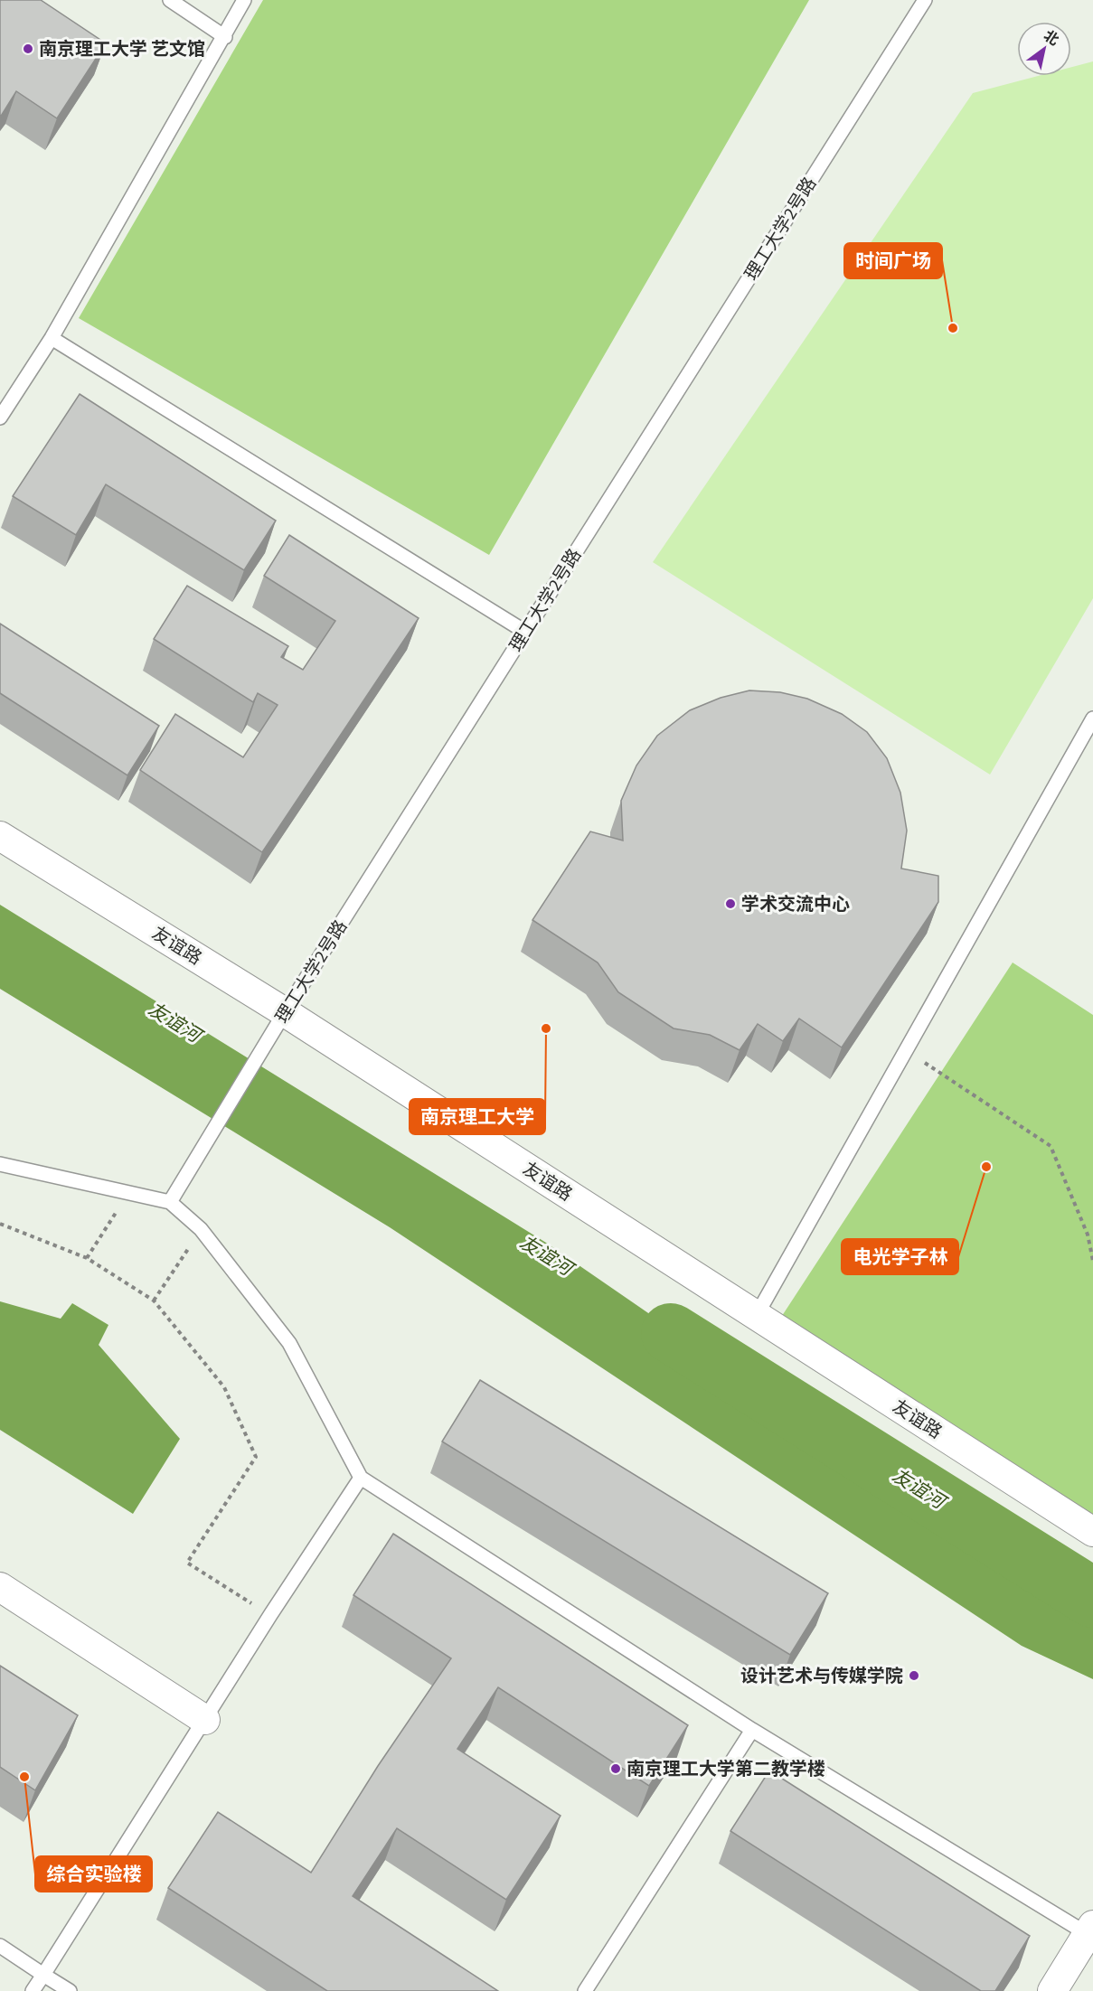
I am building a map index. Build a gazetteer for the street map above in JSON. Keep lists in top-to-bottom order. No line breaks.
{"streets":{"street":["友谊路"],"lane":["理工大学2号路"]},"crossings":[["理工大学2号路","友谊路"]],"water":["友谊河"],"places":["南京理工大学 艺文馆","时间广场","学术交流中心","南京理工大学","电光学子林","设计艺术与传媒学院","南京理工大学第二教学楼","综合实验楼"],"north":"top right"}
